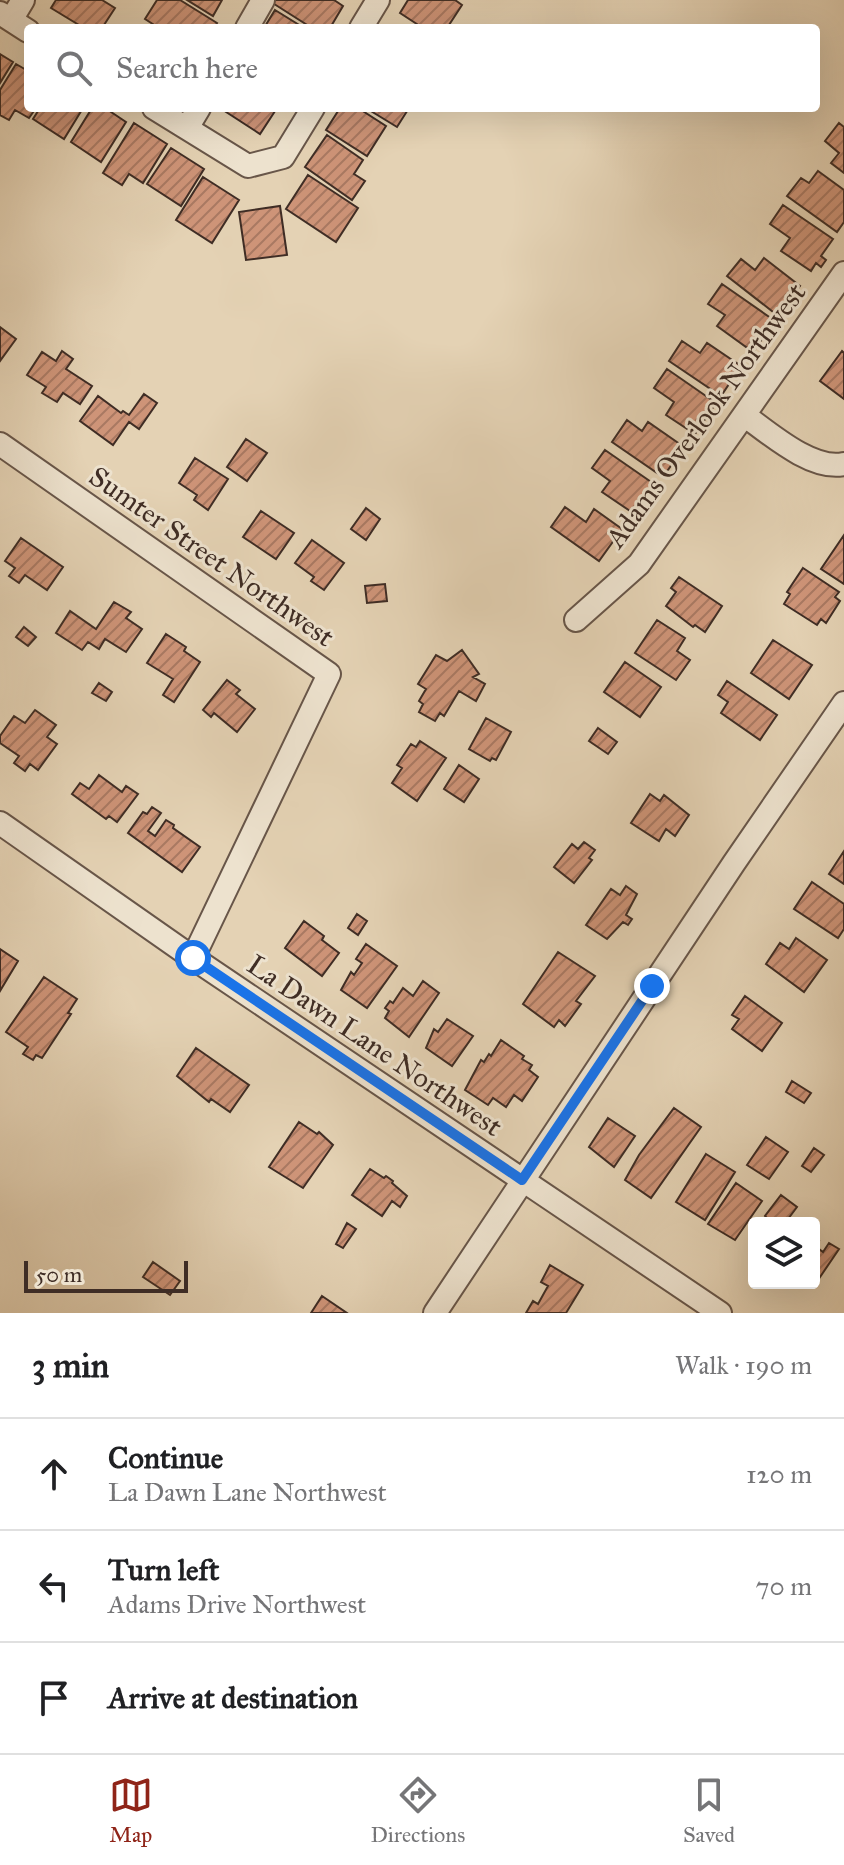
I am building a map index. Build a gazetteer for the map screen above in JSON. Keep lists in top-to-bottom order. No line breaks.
{"streets":{"street":["Adams Overlook Northwest","Sumter Street Northwest","La Dawn Lane Northwest"]},"crossings":[["Sumter Street Northwest","La Dawn Lane Northwest"]],"scale_bar":"50 m","page":{"search":"Search here","scale":"50 m","heading":["3 min","Walk · 190 m"],"list":[["Continue","La Dawn Lane Northwest","120 m"],["Turn left","Adams Drive Northwest","70 m"],"Arrive at destination"],"nav":["Map","Directions","Saved"]}}
